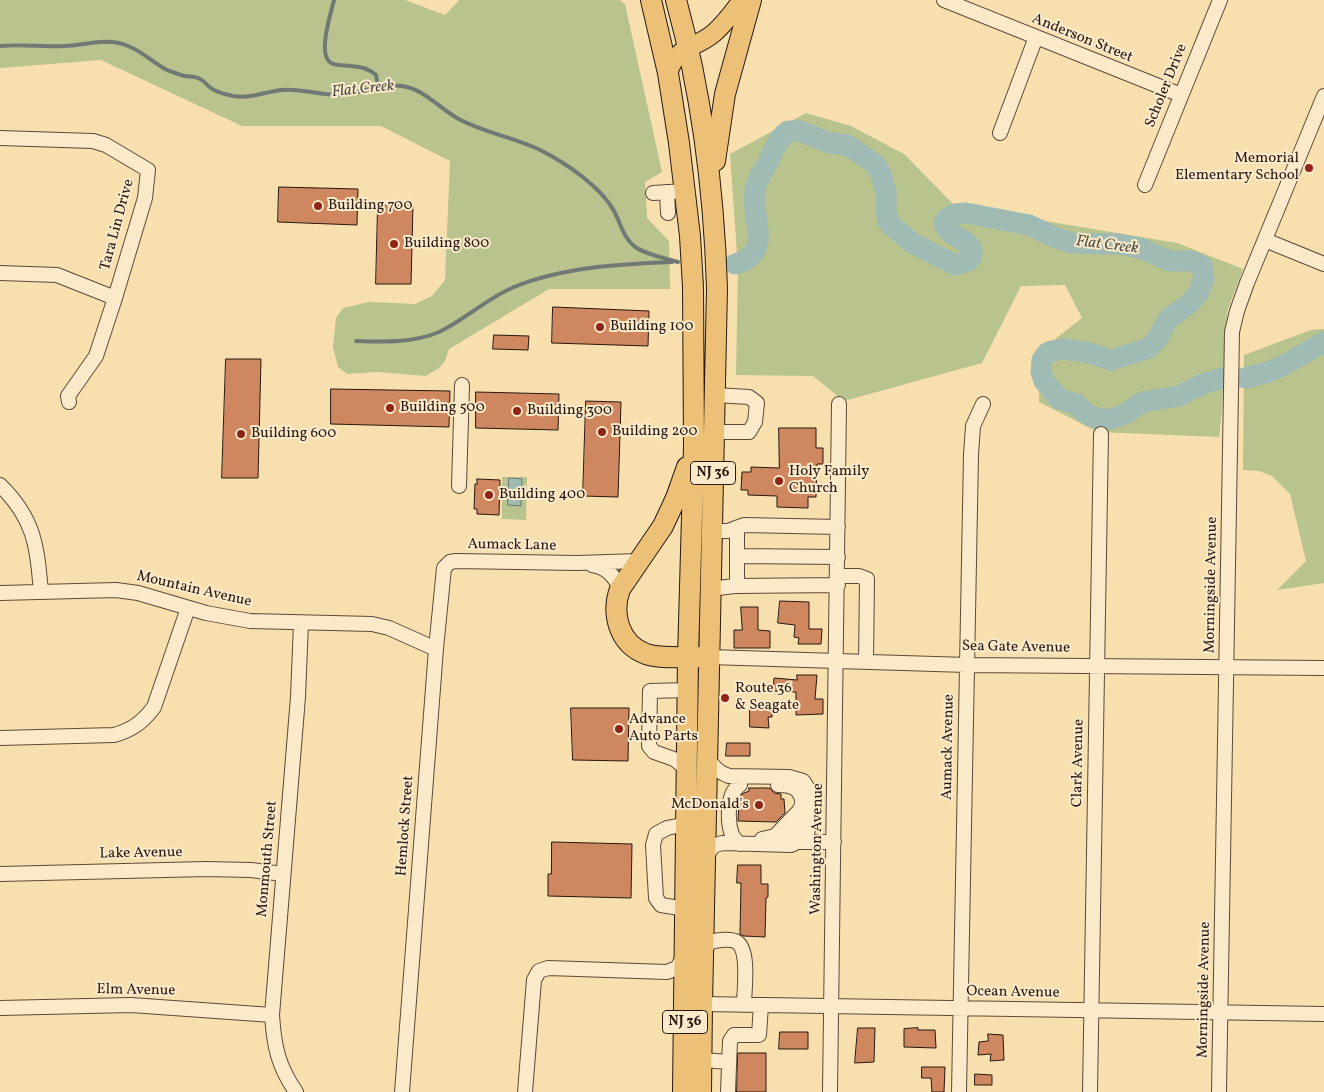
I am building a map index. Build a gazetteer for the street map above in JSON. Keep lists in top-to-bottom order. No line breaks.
{"streets":{"highway":["NJ 36"],"street":["Anderson Street","Scholer Drive","Tara Lin Drive","Aumack Lane","Morningside Avenue","Mountain Avenue","Sea Gate Avenue","Aumack Avenue","Clark Avenue","Hemlock Street","Washington Avenue","Lake Avenue","Monmouth Street","Elm Avenue","Ocean Avenue"]},"crossings":[["Anderson Street","Scholer Drive"],["NJ 36","Sea Gate Avenue"],["NJ 36","Ocean Avenue"],["Aumack Lane","Hemlock Street"],["Morningside Avenue","Sea Gate Avenue"],["Morningside Avenue","Ocean Avenue"],["Mountain Avenue","Hemlock Street"],["Mountain Avenue","Monmouth Street"],["Sea Gate Avenue","Aumack Avenue"],["Sea Gate Avenue","Clark Avenue"],["Sea Gate Avenue","Washington Avenue"],["Aumack Avenue","Ocean Avenue"],["Clark Avenue","Ocean Avenue"],["Washington Avenue","Ocean Avenue"],["Lake Avenue","Monmouth Street"],["Monmouth Street","Elm Avenue"]],"water":["Flat Creek"],"places":["Memorial Elementary School","Building 700","Building 800","Building 100","Building 500","Building 300","Building 200","Building 600","Holy Family Church","Building 400","Route 36 & Seagate","Advance Auto Parts","McDonald's"]}
